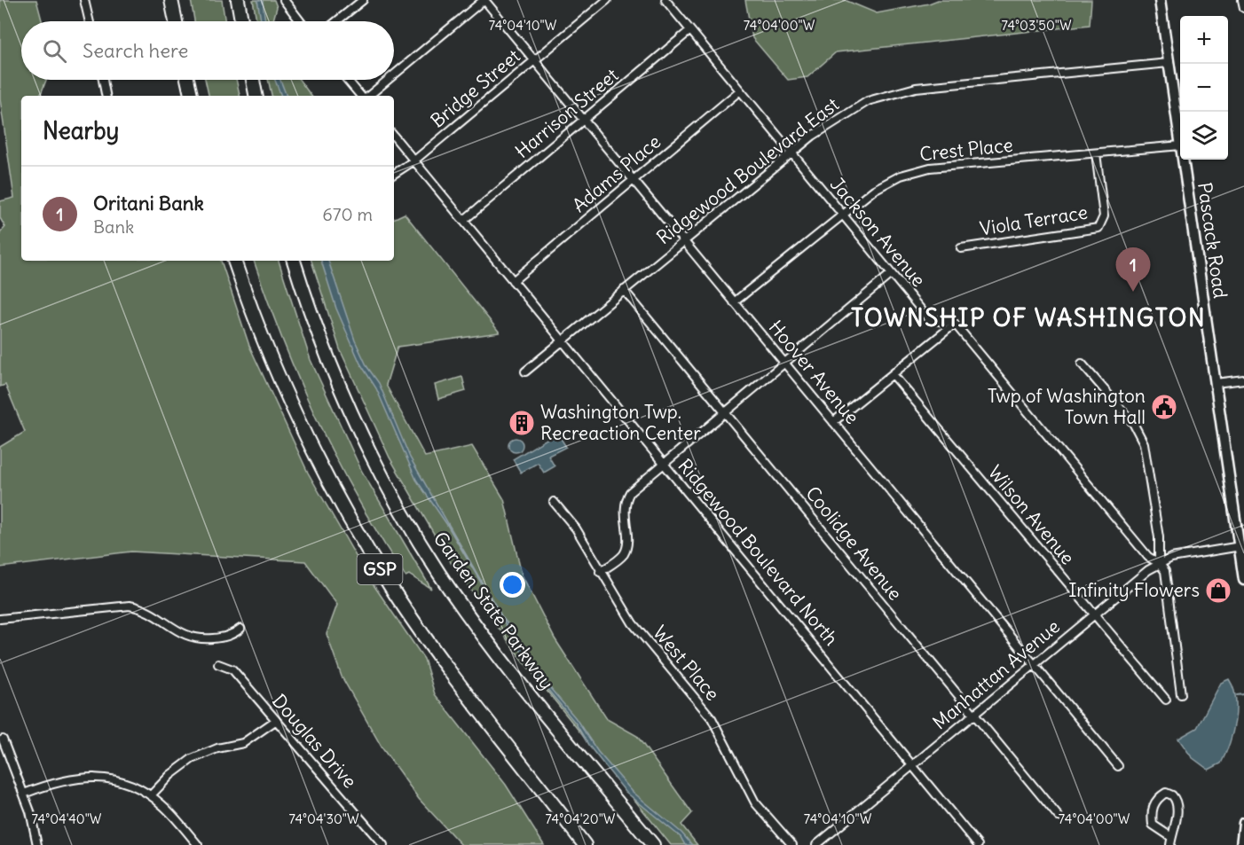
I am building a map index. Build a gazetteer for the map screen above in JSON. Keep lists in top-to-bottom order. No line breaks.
{"streets":{"highway":["GSP","Garden State Parkway"],"street":["Bridge Street","Harrison Street","Crest Place","Ridgewood Boulevard East","Adams Place","Viola Terrace","Jackson Avenue","Pascack Road","Hoover Avenue","Wilson Avenue","Coolidge Avenue","Ridgewood Boulevard North","West Place","Manhattan Avenue","Douglas Drive"]},"crossings":[["Bridge Street","Hoover Avenue"],["Bridge Street","Ridgewood Boulevard North"],["Harrison Street","Jackson Avenue"],["Harrison Street","Hoover Avenue"],["Harrison Street","Ridgewood Boulevard North"],["Crest Place","Viola Terrace"],["Crest Place","Jackson Avenue"],["Crest Place","Hoover Avenue"],["Ridgewood Boulevard East","Jackson Avenue"],["Ridgewood Boulevard East","Pascack Road"],["Ridgewood Boulevard East","Hoover Avenue"],["Ridgewood Boulevard East","Coolidge Avenue"],["Ridgewood Boulevard East","Ridgewood Boulevard North"],["Adams Place","Jackson Avenue"],["Adams Place","Hoover Avenue"],["Adams Place","Ridgewood Boulevard North"],["Pascack Road","Manhattan Avenue"],["Hoover Avenue","Manhattan Avenue"],["Wilson Avenue","Manhattan Avenue"],["Coolidge Avenue","Manhattan Avenue"],["Ridgewood Boulevard North","Manhattan Avenue"]],"districts":["TOWNSHIP OF WASHINGTON"],"places":{"public building":["Twp of Washington Town Hall"],"building":["Washington Twp. Recreaction Center"],"shop":["Infinity Flowers"]},"page":{"map_buttons":["+","−"],"search":"Search here","heading":"Nearby","list":[{"mark":"1","name":"Oritani Bank","note":"Bank","value":"670 m"}],"pins":"1"},"coordinates":["74°04'10\"W","74°04'00\"W","74°03'50\"W","74°04'40\"W","74°04'30\"W","74°04'20\"W"]}
